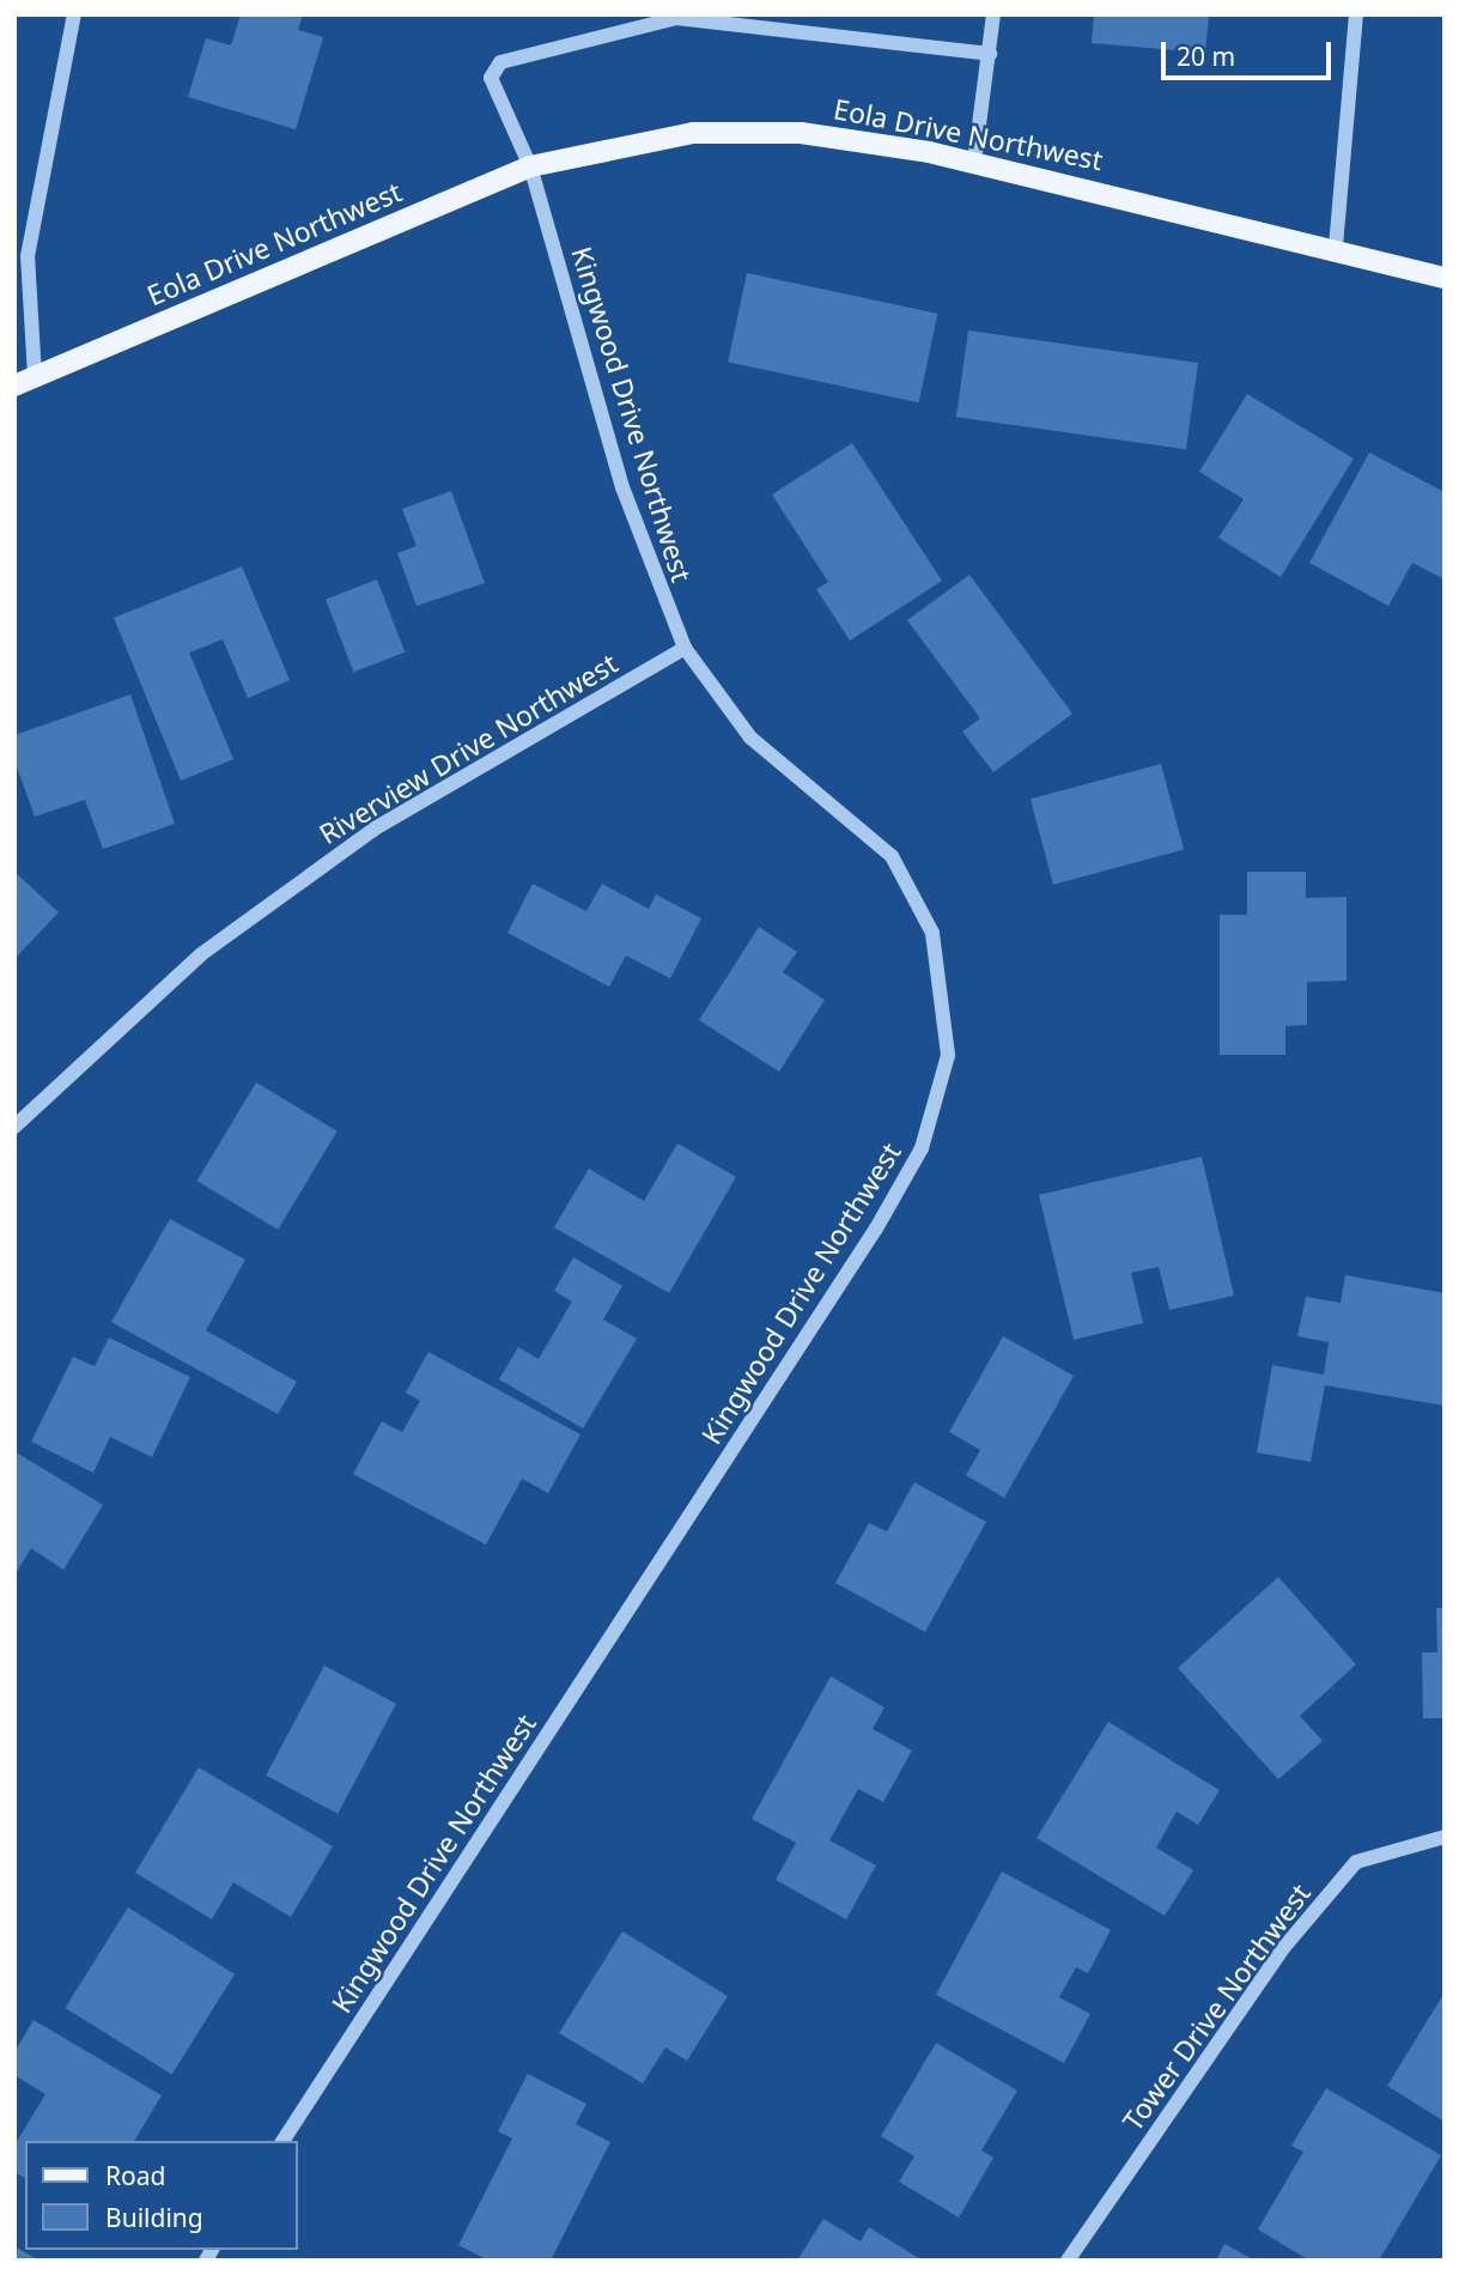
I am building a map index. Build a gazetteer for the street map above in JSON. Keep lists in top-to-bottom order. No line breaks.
{"streets":{"main road":["Eola Drive Northwest"],"street":["Kingwood Drive Northwest","Riverview Drive Northwest","Tower Drive Northwest"]},"crossings":[["Eola Drive Northwest","Kingwood Drive Northwest"],["Kingwood Drive Northwest","Riverview Drive Northwest"]],"legend":["Road","Building"],"scale_bar":"20 m"}
